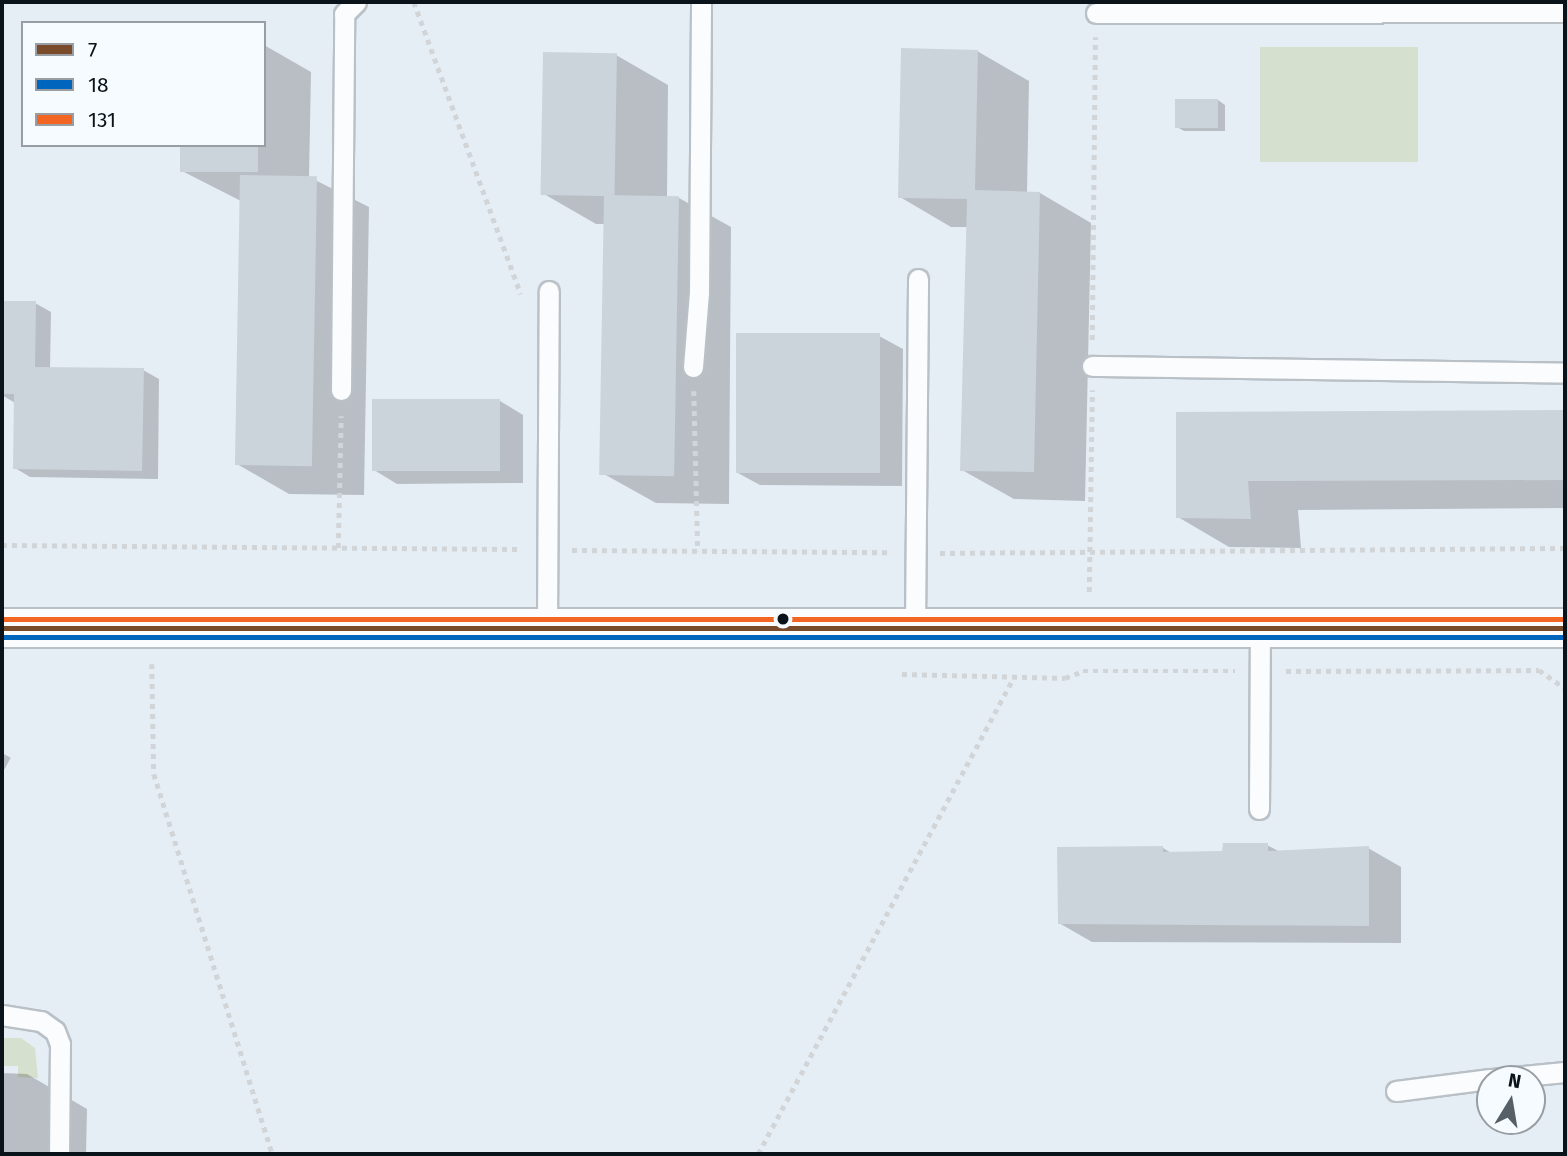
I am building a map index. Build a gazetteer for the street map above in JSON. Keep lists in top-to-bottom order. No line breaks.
{"lines":["transit line 131","transit line 7","transit line 18"],"legend":["7","18","131"],"north":"top"}
